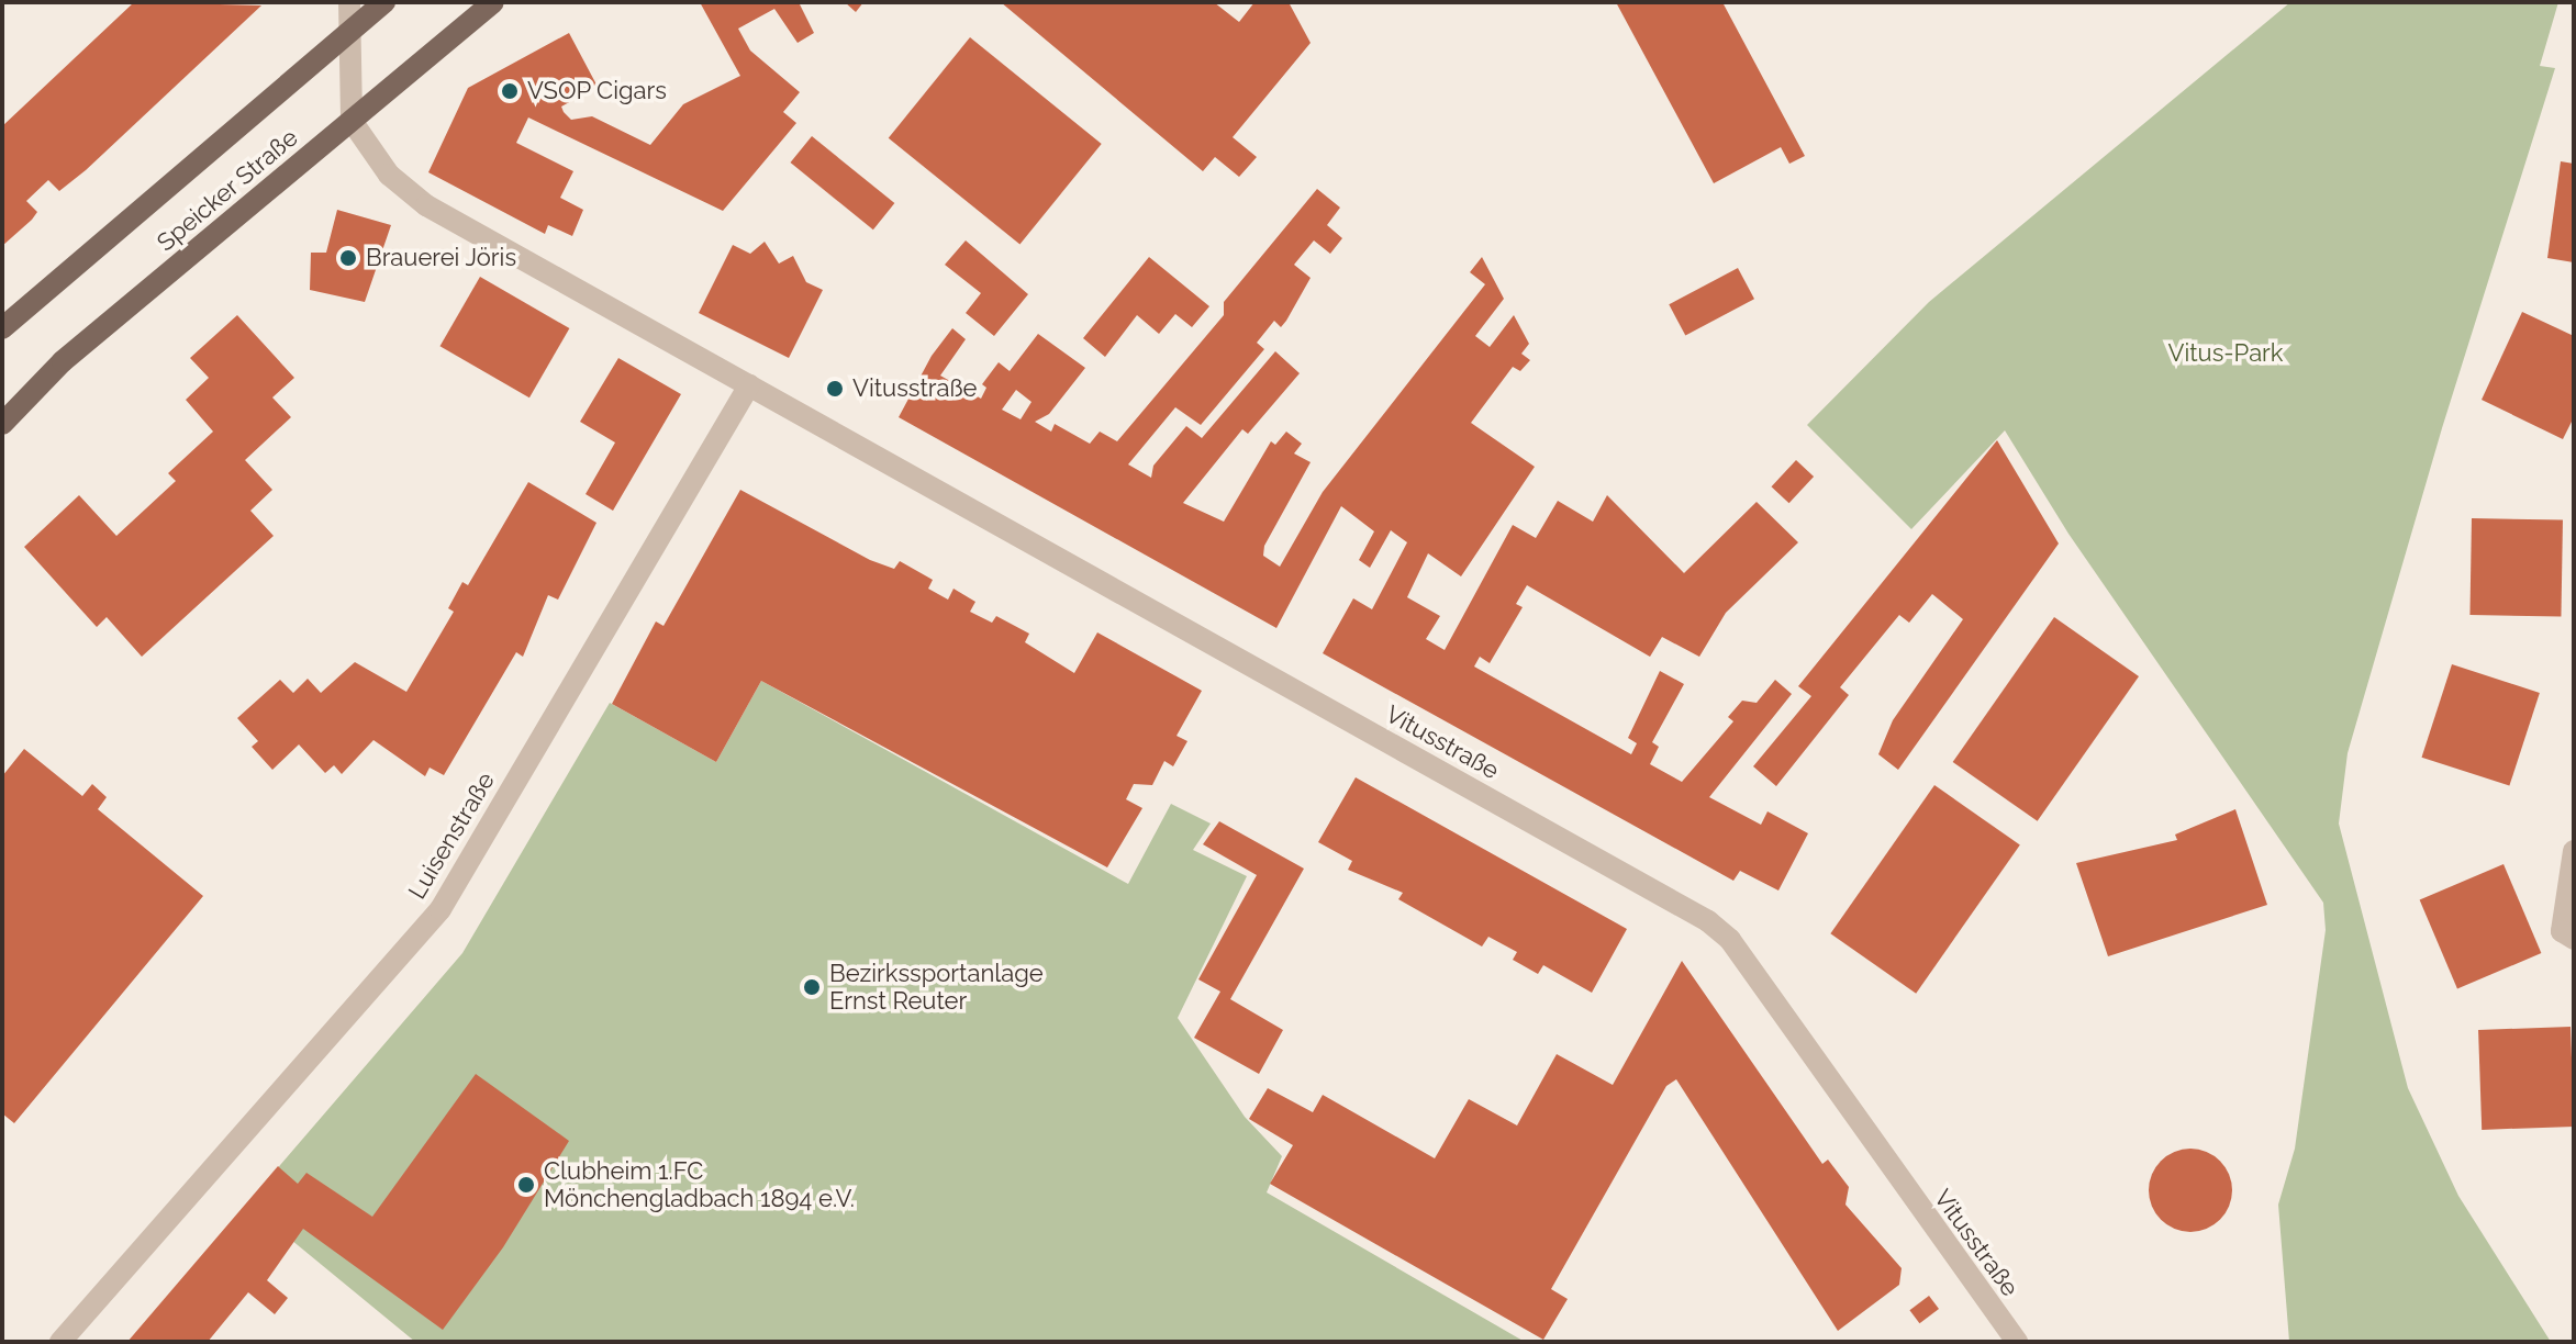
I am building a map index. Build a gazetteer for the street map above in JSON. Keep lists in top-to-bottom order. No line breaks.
{"streets":{"main road":["Speicker Straße"],"street":["Vitusstraße","Luisenstraße"]},"crossings":[["Speicker Straße","Vitusstraße"],["Vitusstraße","Luisenstraße"]],"parks":["Vitus-Park"],"places":["VSOP Cigars","Brauerei Jöris","Vitusstraße","Bezirkssportanlage Ernst Reuter","Clubheim 1.FC Mönchengladbach 1894 e.V."]}
